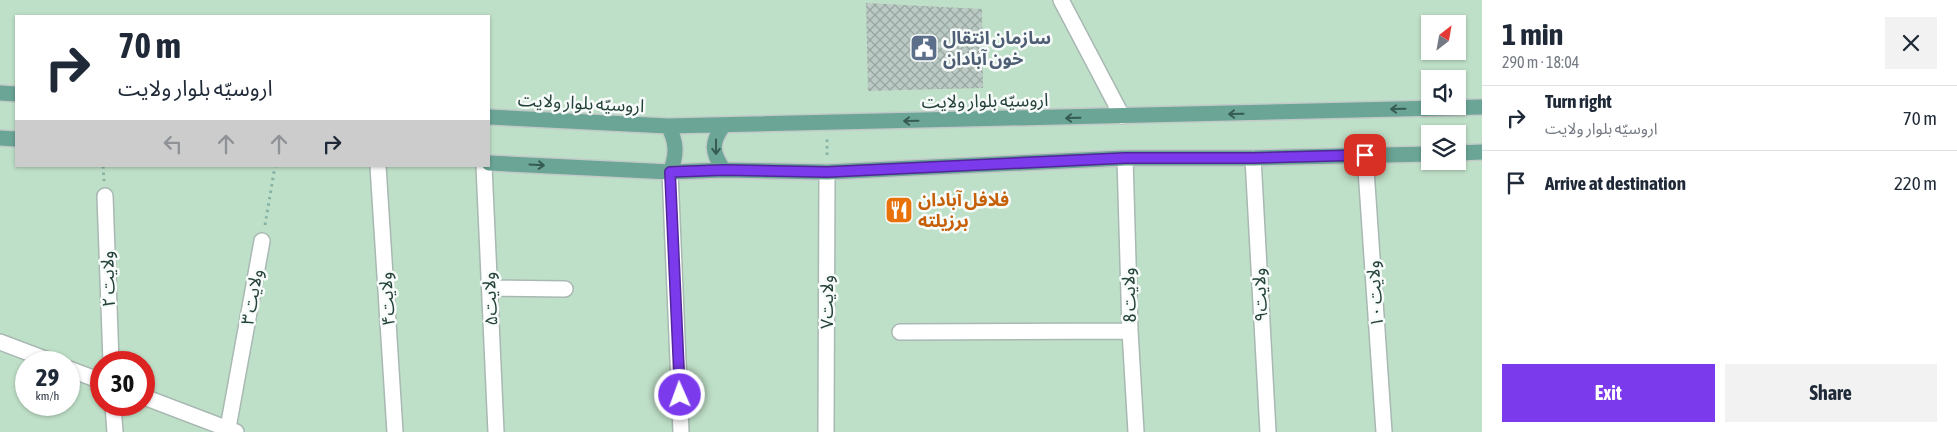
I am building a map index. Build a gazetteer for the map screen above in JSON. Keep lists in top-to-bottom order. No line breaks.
{"streets":{"main road":["اروسیّه بلوار ولایت"],"street":["ولایت ۲","ولایت ۱۰","ولایت 8","ولایت۹","ولایت ۳","ولایت۴","ولایت۵","ولایت۷"]},"places":{"public building":["سازمان انتقال خون آبادان"],"restaurant":["فلافل آبادان برزیلته"]},"north":"top right","page":{"heading":["1 min","290 m · 18:04"],"turn":["70 m","اروسیّه بلوار ولایت"],"list":[{"name":"Turn right","note":"اروسیّه بلوار ولایت","value":"70 m"},{"name":"Arrive at destination","value":"220 m"}],"speed":"29 km/h","limit":"30","buttons":["Exit","Share"]}}
